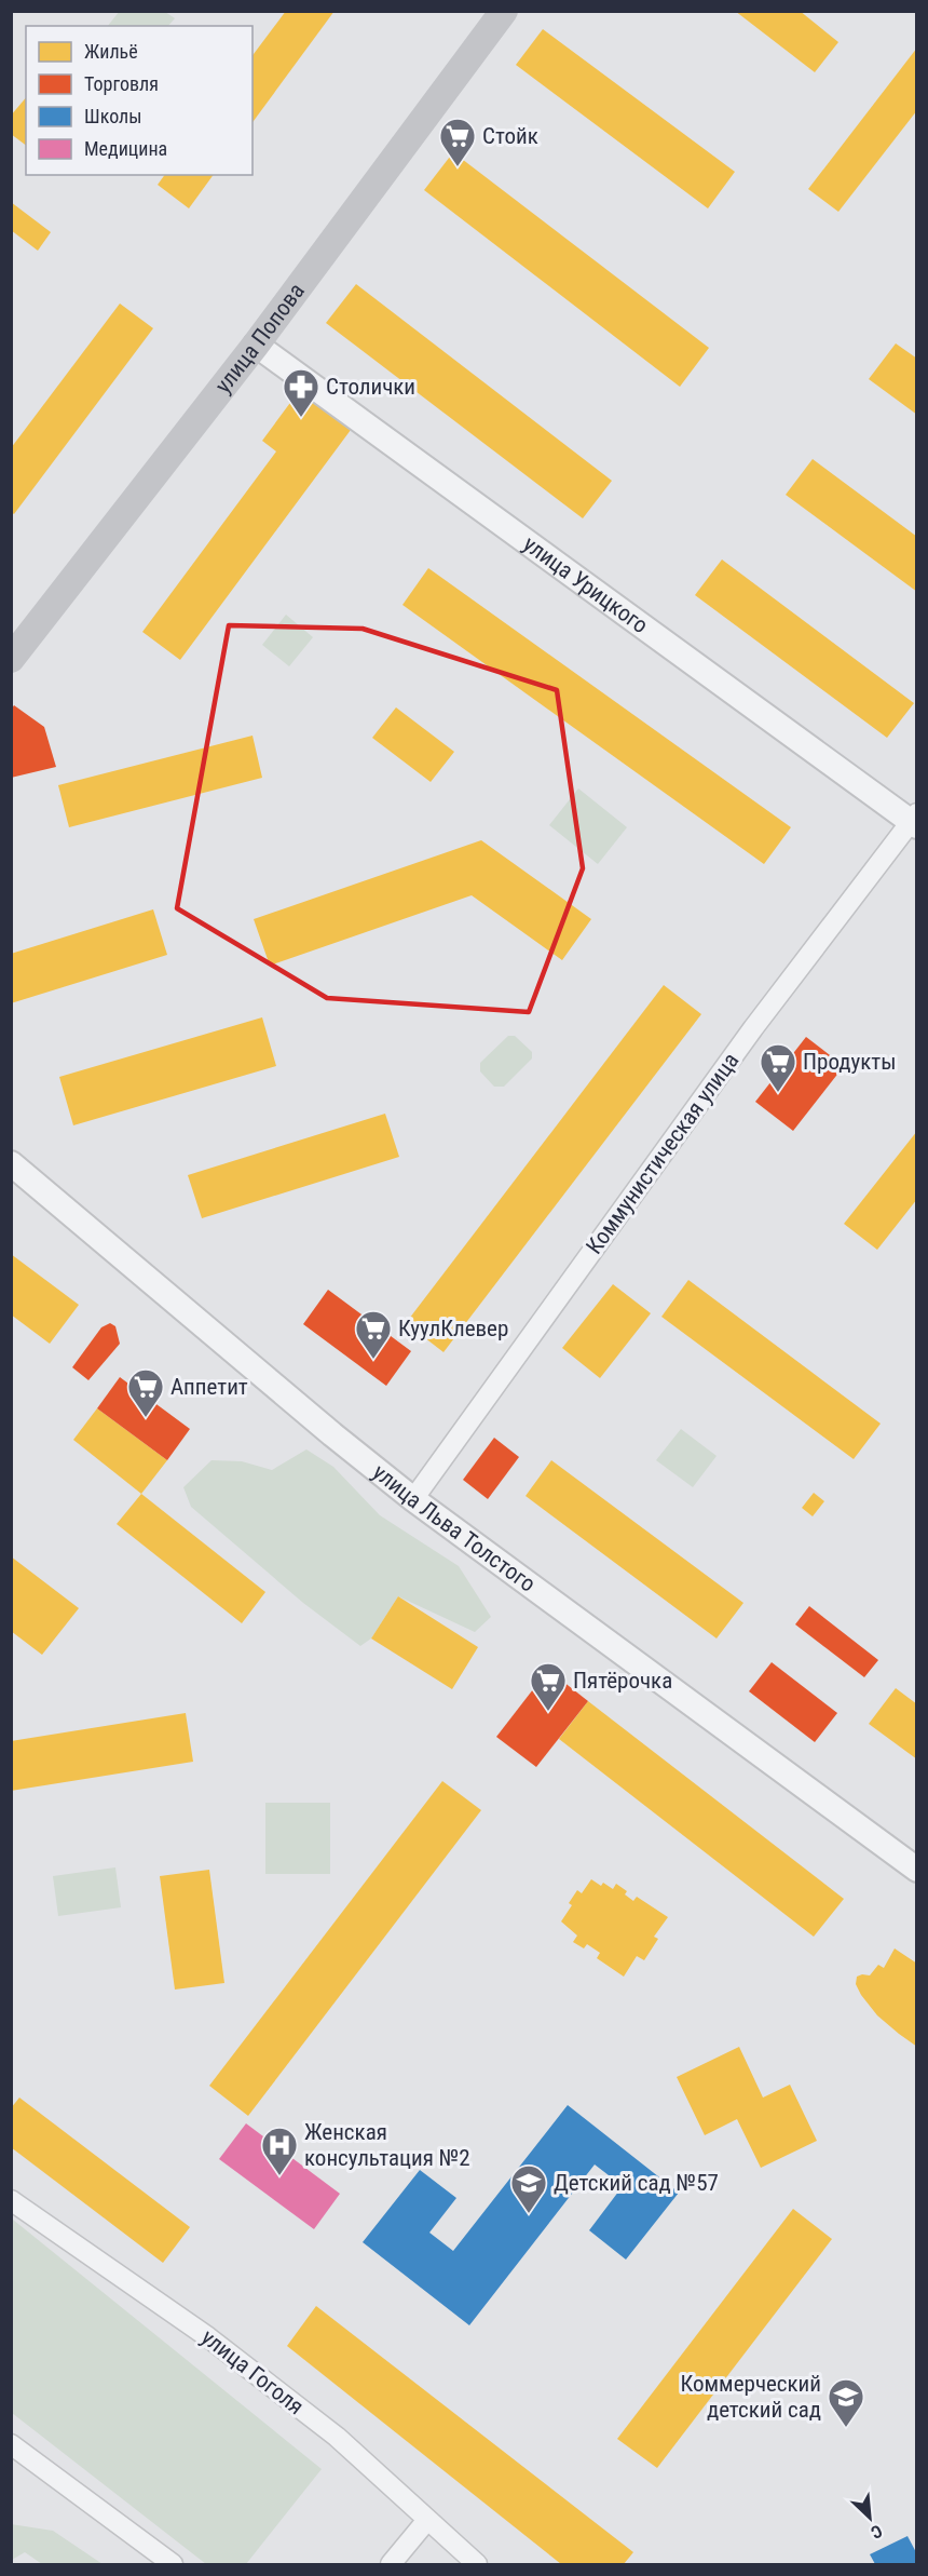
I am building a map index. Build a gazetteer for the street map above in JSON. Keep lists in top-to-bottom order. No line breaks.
{"streets":{"main road":["улица Попова"],"street":["улица Урицкого","Коммунистическая улица","улица Льва Толстого","улица Гоголя"]},"crossings":[["улица Попова","улица Урицкого"],["улица Урицкого","Коммунистическая улица"],["Коммунистическая улица","улица Льва Толстого"]],"places":{"supermarket":["Стойк","Продукты","КуулКлевер","Аппетит","Пятёрочка"],"pharmacy":["Столички"],"hospital":["Женская консультация №2"],"school or university":["Детский сад №57","Коммерческий детский сад"]},"legend":["Жильё","Торговля","Школы","Медицина"],"north":"bottom right"}
